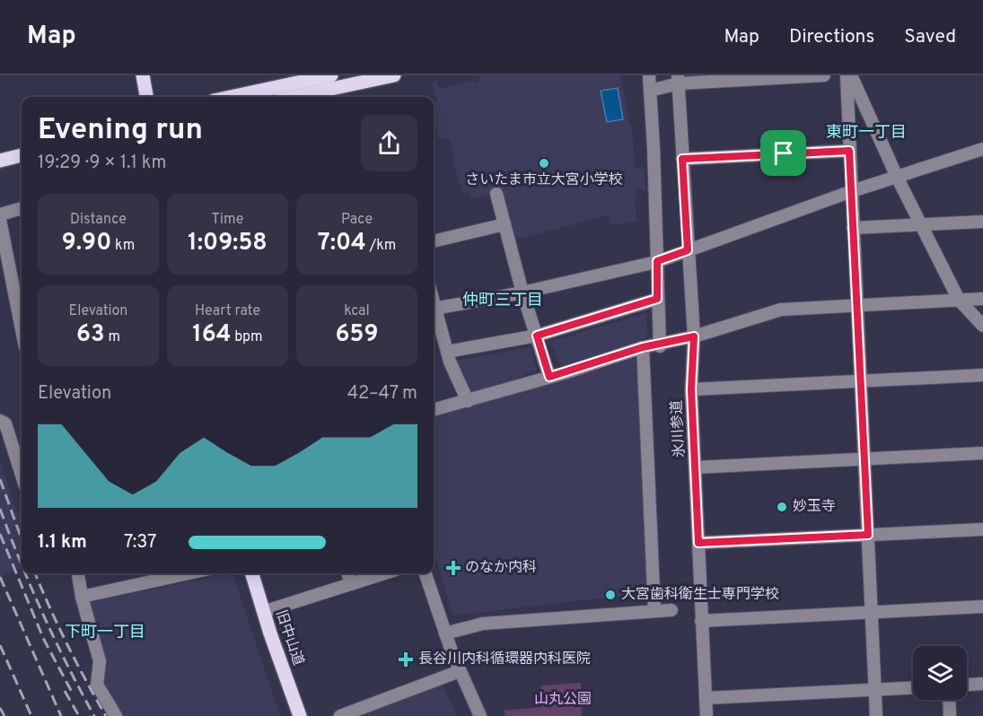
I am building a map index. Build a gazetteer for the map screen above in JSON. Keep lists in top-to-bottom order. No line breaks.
{"streets":{"main road":["旧中山道"],"street":["氷川参道"]},"districts":["東町一丁目","仲町三丁目","下町一丁目"],"parks":["山丸公園"],"places":{"other":["さいたま市立大宮小学校","妙玉寺","大宮歯科衛生士専門学校"],"health":["のなか内科","長谷川内科循環器内科医院"]},"page":{"header":"Map","nav":["Map","Directions","Saved"],"heading":["Evening run","19:29 · 9 × 1.1 km"],"stats":[["Distance","9.90 km"],["Time","1:09:58"],["Pace","7:04 /km"],["Elevation","63 m"],["Heart rate","164 bpm"],["kcal","659"]],"chart":["Elevation","42–47 m"],"list":[{"name":"1.1 km","note":"7:37"}]}}
